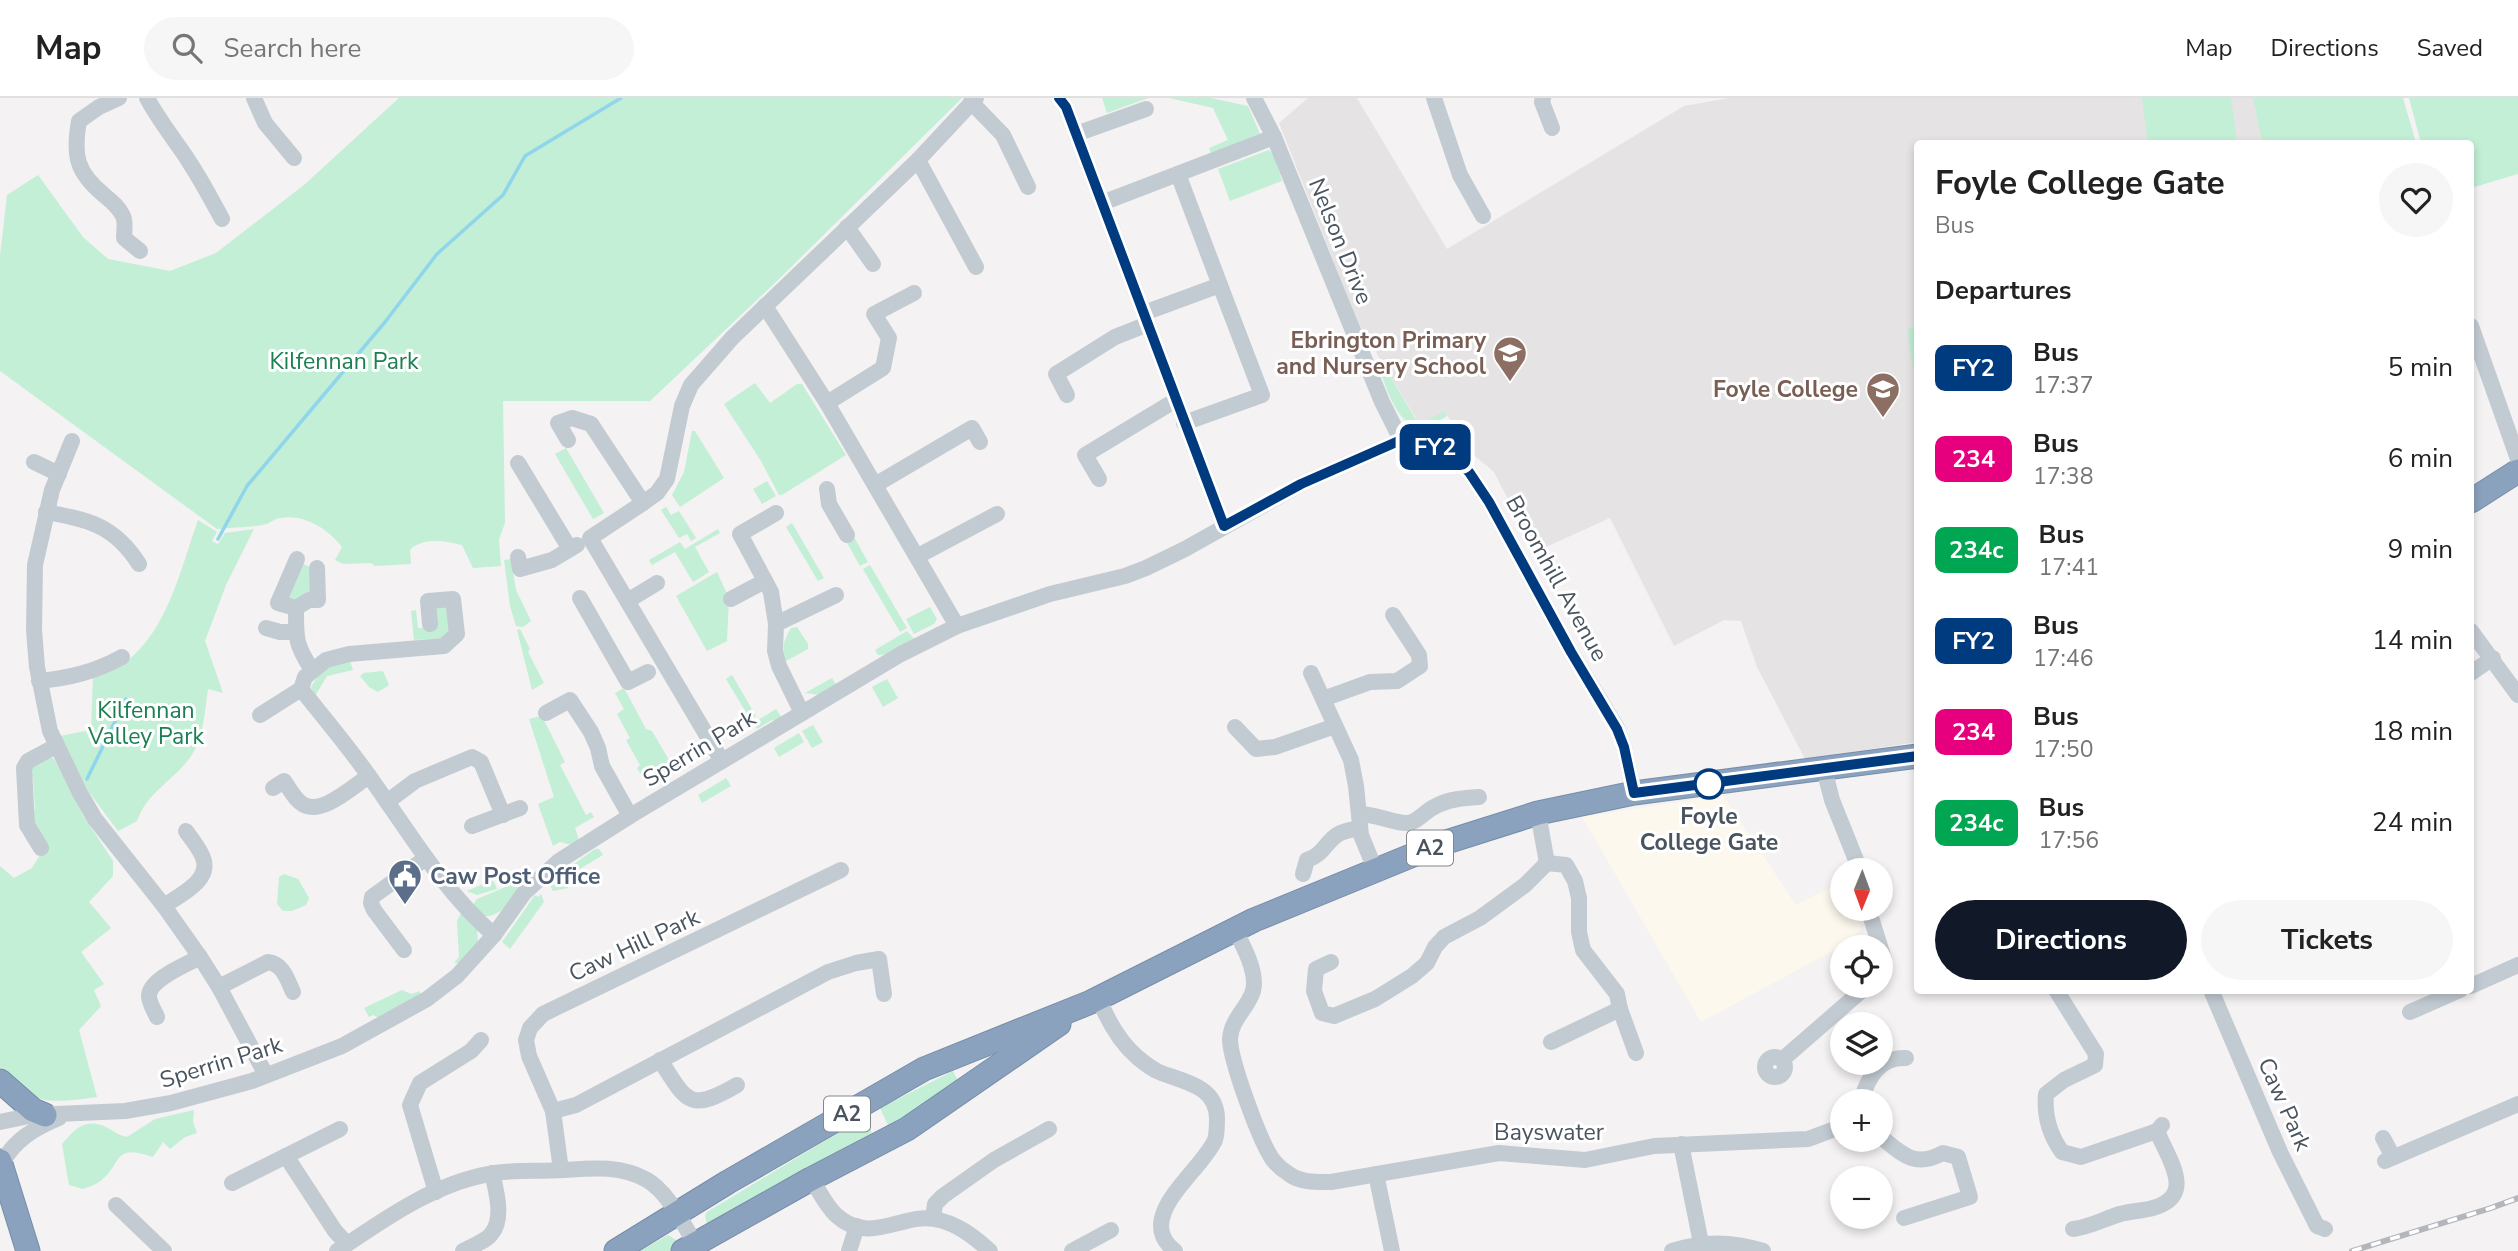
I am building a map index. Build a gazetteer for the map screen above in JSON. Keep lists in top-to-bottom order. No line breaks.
{"streets":{"highway":["A2"],"street":["Nelson Drive","Broomhill Avenue","Sperrin Park","Caw Hill Park","Caw Park","Bayswater"]},"crossings":[["Nelson Drive","Broomhill Avenue"],["Nelson Drive","Sperrin Park"],["Broomhill Avenue","Sperrin Park"],["Broomhill Avenue","A2"],["A2","Bayswater"]],"parks":["Kilfennan Park","Kilfennan Valley Park"],"places":{"school or university":["Ebrington Primary and Nursery School","Foyle College"],"other":["Foyle College Gate"],"public building":["Caw Post Office"]},"lines":["bus line FY2"],"north":"bottom","page":{"header":"Map","search":"Search here","nav":["Map","Directions","Saved"],"on_map":"FY2","heading":[["Foyle College Gate","Bus"],"Departures"],"list":[{"mark":"FY2","name":"Bus","note":"17:37","value":"5 min"},{"mark":"234","name":"Bus","note":"17:38","value":"6 min"},{"mark":"234c","name":"Bus","note":"17:41","value":"9 min"},{"mark":"FY2","name":"Bus","note":"17:46","value":"14 min"},{"mark":"234","name":"Bus","note":"17:50","value":"18 min"},{"mark":"234c","name":"Bus","note":"17:56","value":"24 min"}],"map_buttons":["+","−"],"buttons":["Directions","Tickets"]}}
